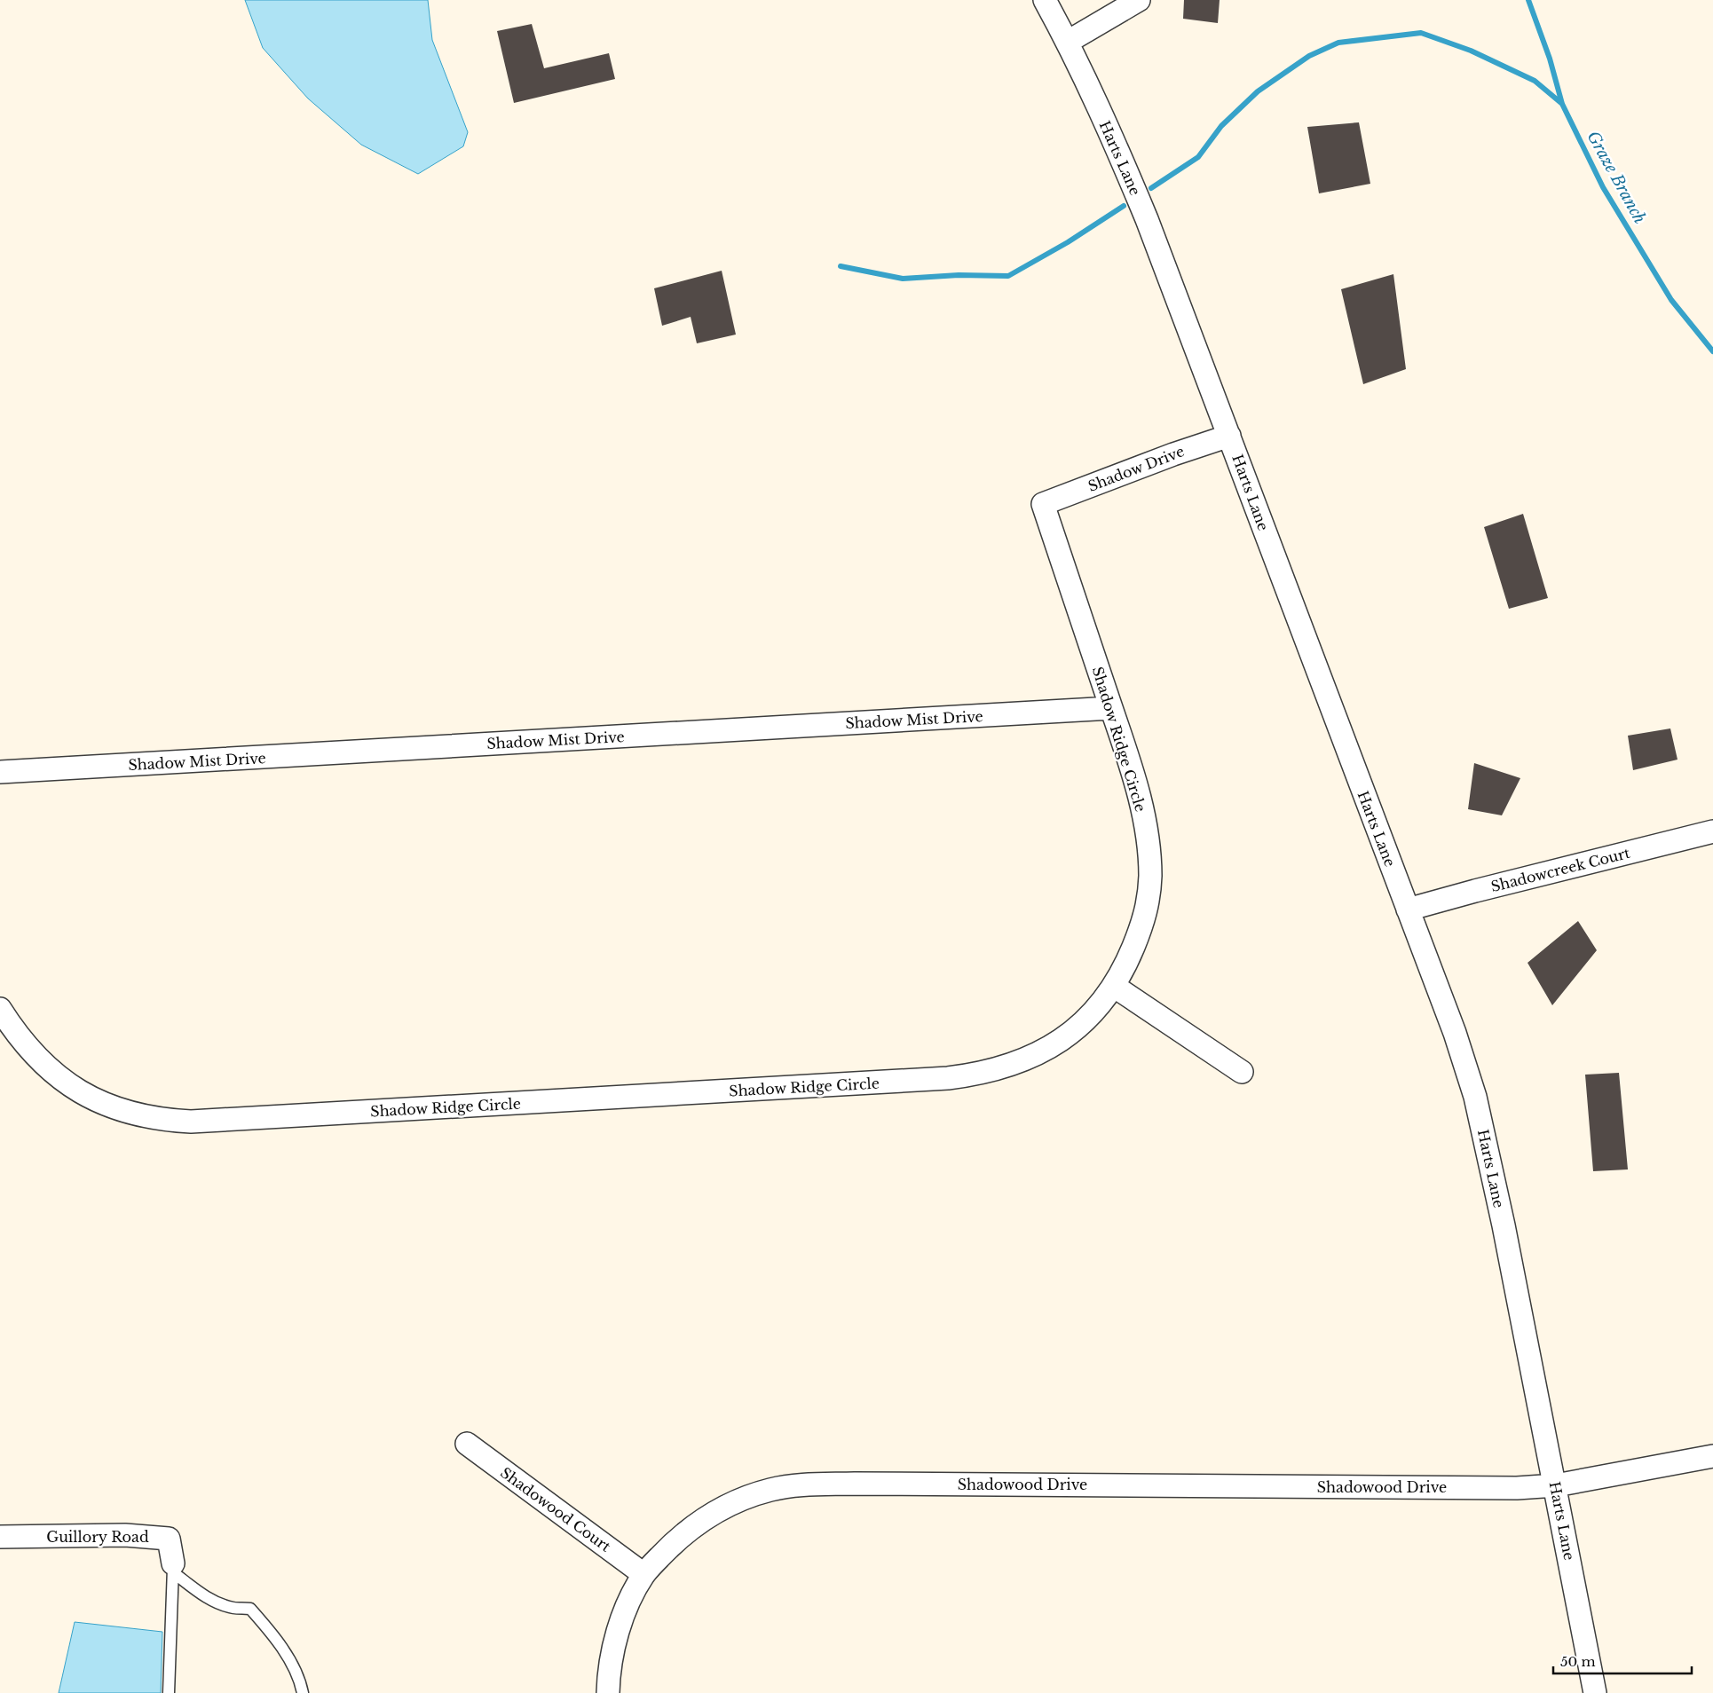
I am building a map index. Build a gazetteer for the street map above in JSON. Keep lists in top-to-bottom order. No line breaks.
{"streets":{"street":["Harts Lane","Shadow Drive","Shadow Mist Drive","Shadow Ridge Circle","Shadowcreek Court","Shadowood Drive","Shadowood Court","Guillory Road"]},"crossings":[["Harts Lane","Shadow Drive"],["Harts Lane","Shadowcreek Court"],["Harts Lane","Shadowood Drive"],["Shadow Drive","Shadow Ridge Circle"],["Shadow Mist Drive","Shadow Ridge Circle"],["Shadowood Drive","Shadowood Court"]],"water":["Graze Branch"],"scale_bar":"50 m"}
